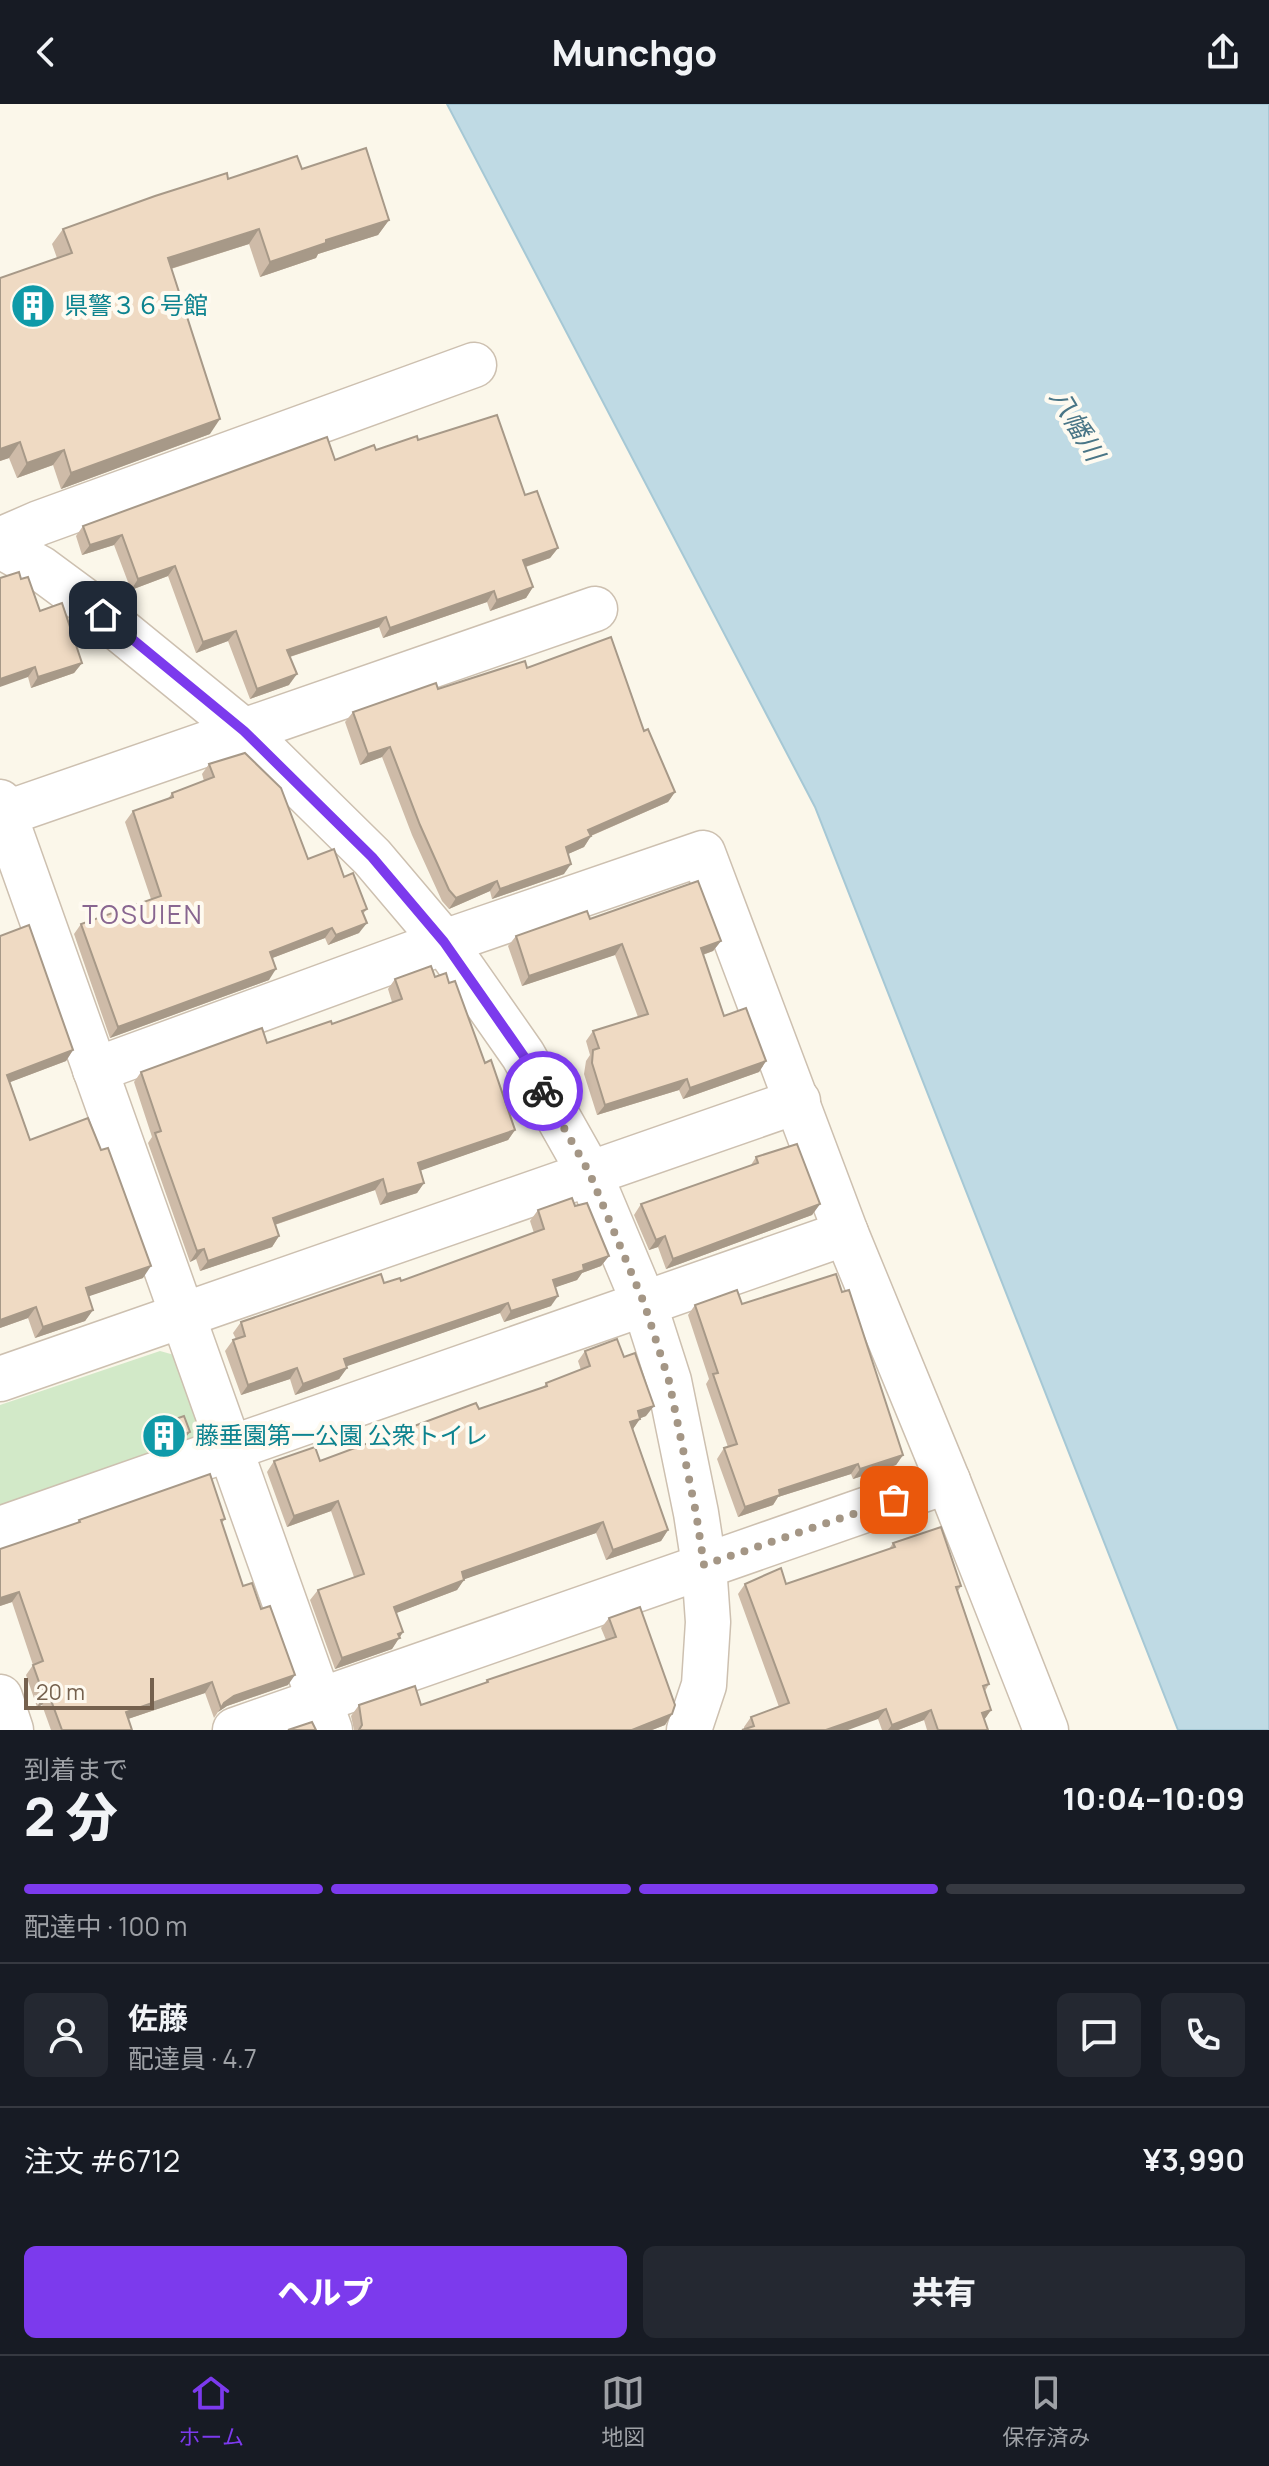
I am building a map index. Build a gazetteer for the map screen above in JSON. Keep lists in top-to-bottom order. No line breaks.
{"districts":["TOSUIEN"],"water":["八幡川"],"places":{"building":["県警３６号館","藤垂園第一公園 公衆トイレ"]},"scale_bar":"20 m","page":{"header":"Munchgo","scale":"20 m","heading":["2 分","到着まで","10:04–10:09"],"panel":["佐藤","配達員 · 4.7","注文 #6712","¥3,990"],"bar":"配達中 · 100 m","buttons":["ヘルプ","共有"],"tabs":["ホーム","地図","保存済み"]}}
